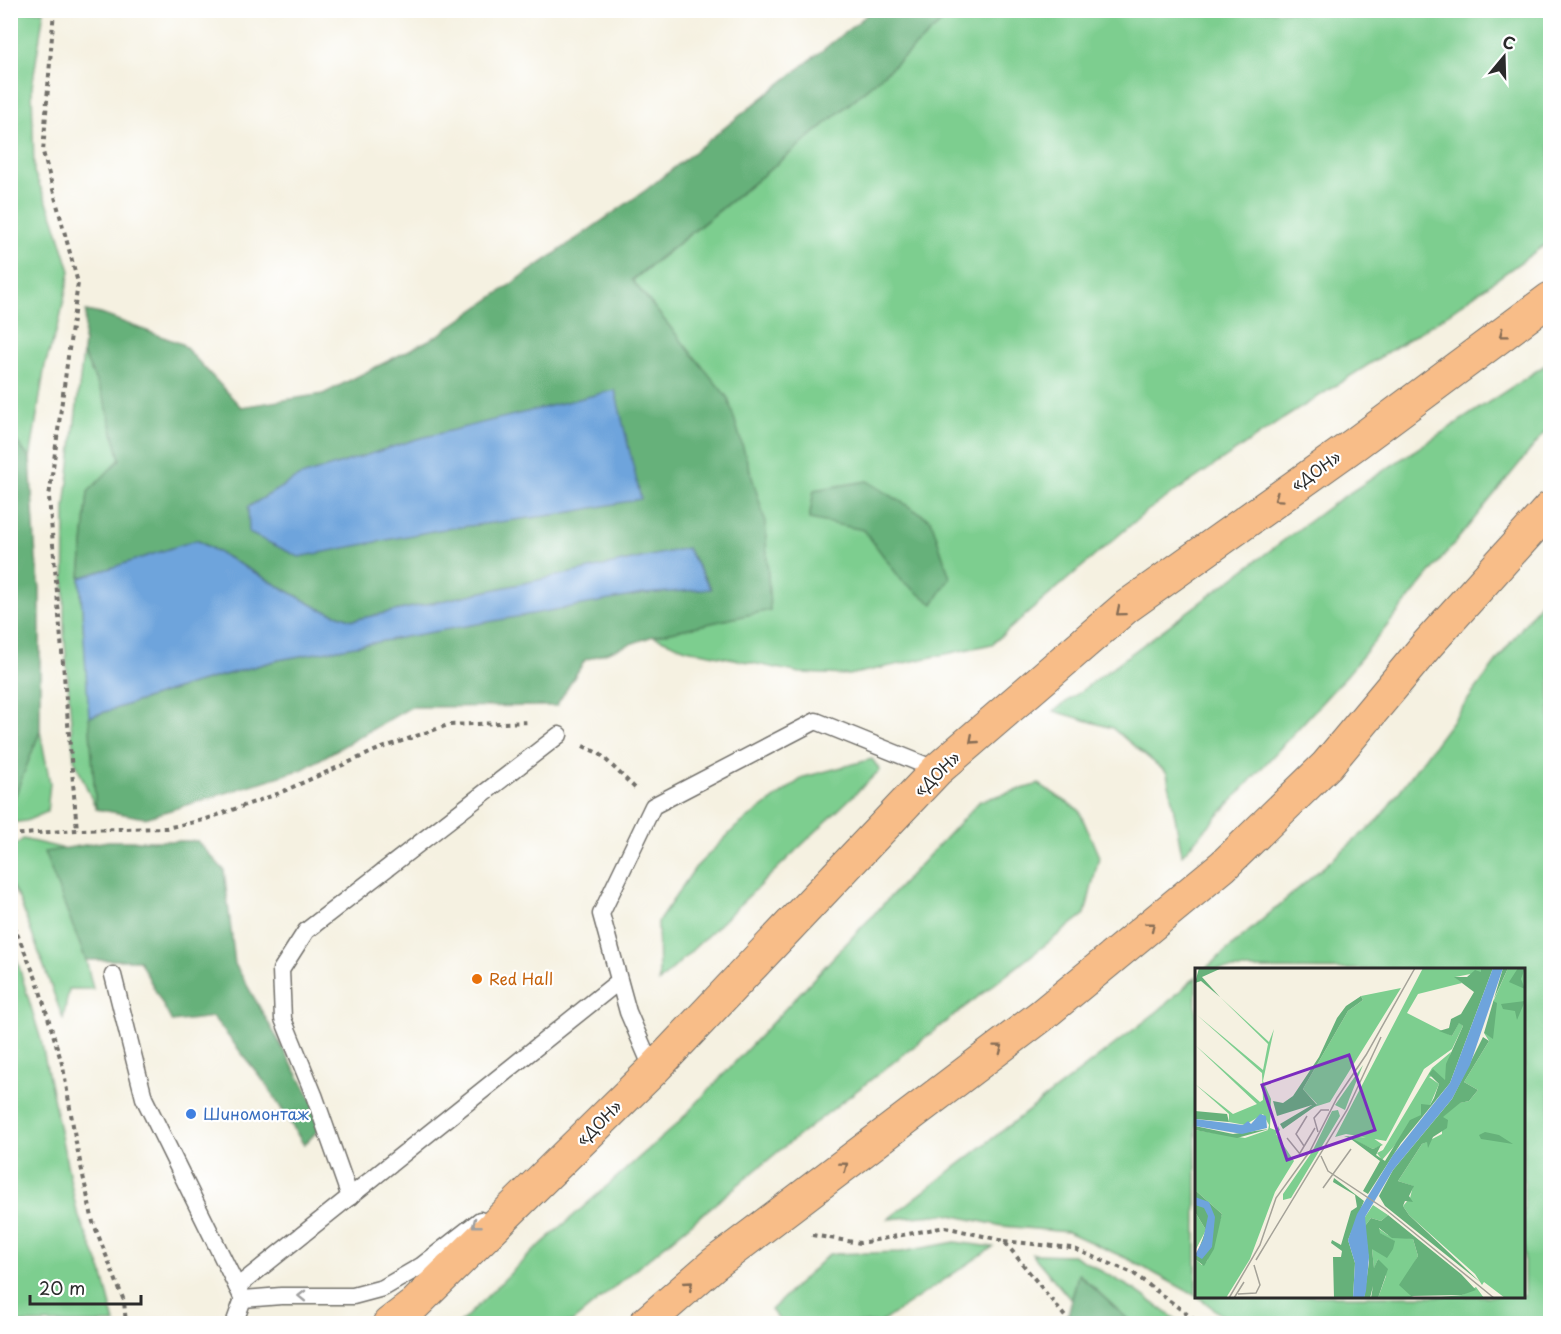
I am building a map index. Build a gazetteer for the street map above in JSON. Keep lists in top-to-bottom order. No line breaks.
{"streets":{"highway":["«ДОН»"]},"places":["Red Hall","Шиномонтаж"],"scale_bar":"20 m","north":"top"}
